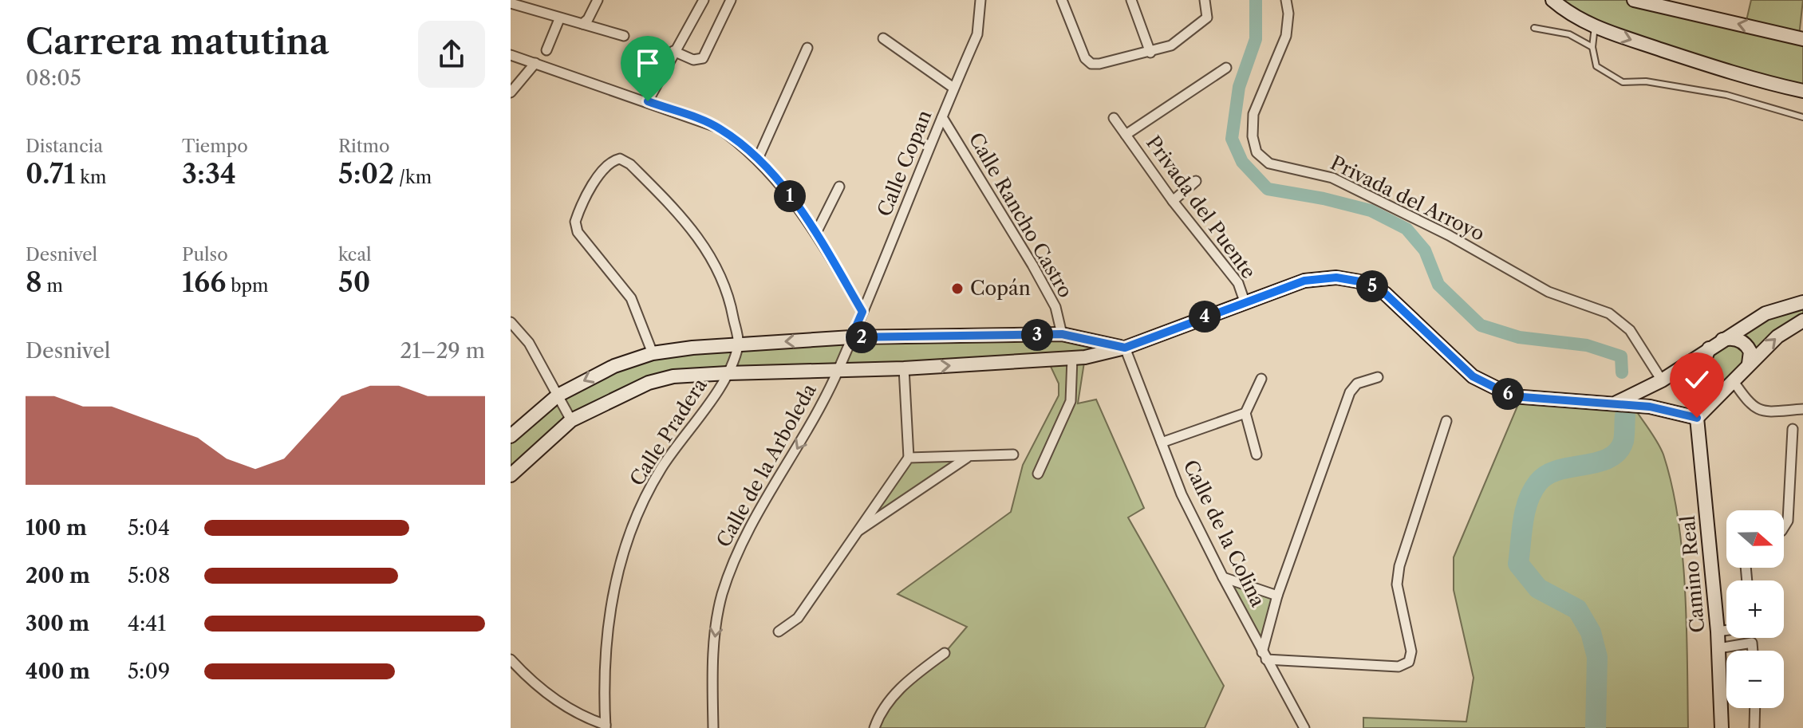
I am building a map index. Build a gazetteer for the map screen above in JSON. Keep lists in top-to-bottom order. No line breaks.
{"streets":{"main road":["Camino Real"],"street":["Calle Copan","Privada del Arroyo","Privada del Puente","Calle Rancho Castro","Calle Pradera","Calle de la Arboleda","Calle de la Colina"]},"crossings":[["Calle Copan","Calle Rancho Castro"],["Calle Copan","Calle de la Arboleda"]],"one_way":["Calle de la Arboleda"],"places":["Copán"],"north":"right","page":{"heading":["Carrera matutina","08:05"],"stats":[["Distancia","0.71 km"],["Tiempo","3:34"],["Ritmo","5:02 /km"],["Desnivel","8 m"],["Pulso","166 bpm"],["kcal","50"]],"pins":["1","5","4","3","2","6"],"chart":["Desnivel","21–29 m"],"list":[{"name":"100 m","note":"5:04"},{"name":"200 m","note":"5:08"},{"name":"300 m","note":"4:41"},{"name":"400 m","note":"5:09"}],"map_buttons":["+","−"]}}
